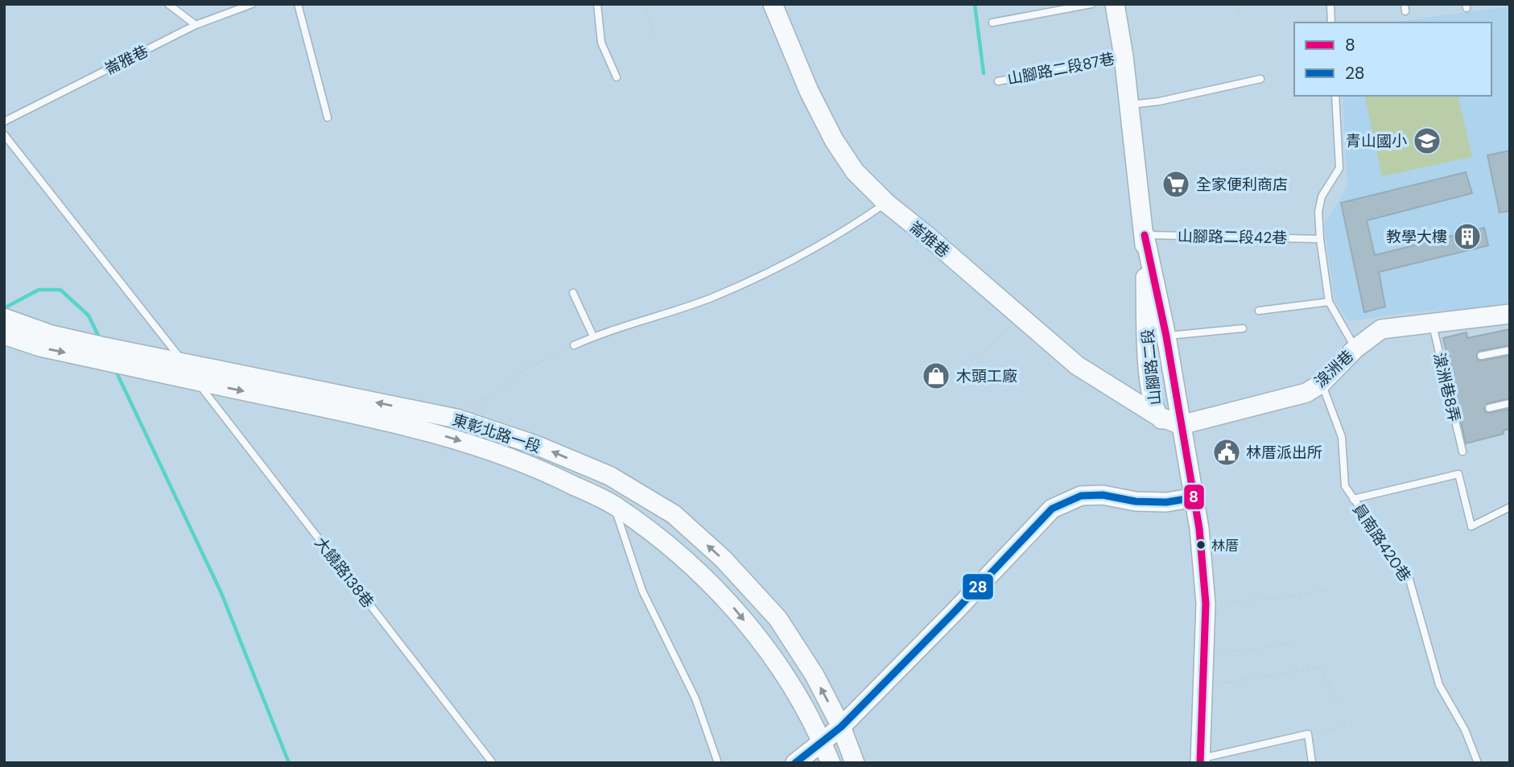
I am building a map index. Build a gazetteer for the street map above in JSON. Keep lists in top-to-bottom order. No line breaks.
{"streets":{"street":["崙雅巷","山腳路二段","湶洲巷","東彰北路一段"],"lane":["山腳路二段87巷","山腳路二段42巷","湶洲巷8弄","員南路420巷","大饒路138巷"]},"crossings":[["崙雅巷","山腳路二段"],["山腳路二段87巷","山腳路二段"],["山腳路二段42巷","山腳路二段"],["山腳路二段","湶洲巷"],["湶洲巷","湶洲巷8弄"],["湶洲巷","員南路420巷"],["東彰北路一段","大饒路138巷"]],"places":{"school or university":["青山國小"],"supermarket":["全家便利商店"],"building":["教學大樓"],"shop":["木頭工廠"],"public building":["林厝派出所"],"other":["林厝"]},"lines":["transit line 8","transit line 28"],"legend":["8","28"]}
